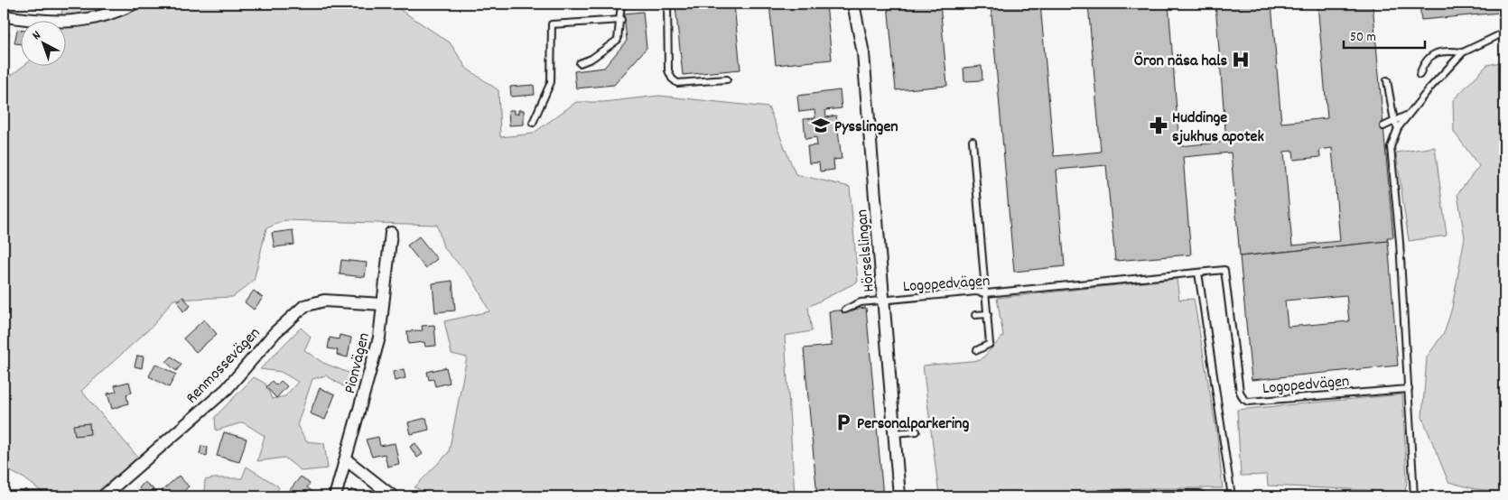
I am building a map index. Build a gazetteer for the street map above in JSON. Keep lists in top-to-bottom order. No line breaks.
{"streets":{"street":["Hörselslingan","Pionvägen","Renmossevägen"],"lane":["Logopedvägen"]},"crossings":[["Hörselslingan","Logopedvägen"],["Pionvägen","Renmossevägen"]],"places":{"hospital":["Öron näsa hals"],"school or university":["Pysslingen"],"pharmacy":["Huddinge sjukhus apotek"],"parking":["Personalparkering"]},"scale_bar":"50 m","north":"top left"}
